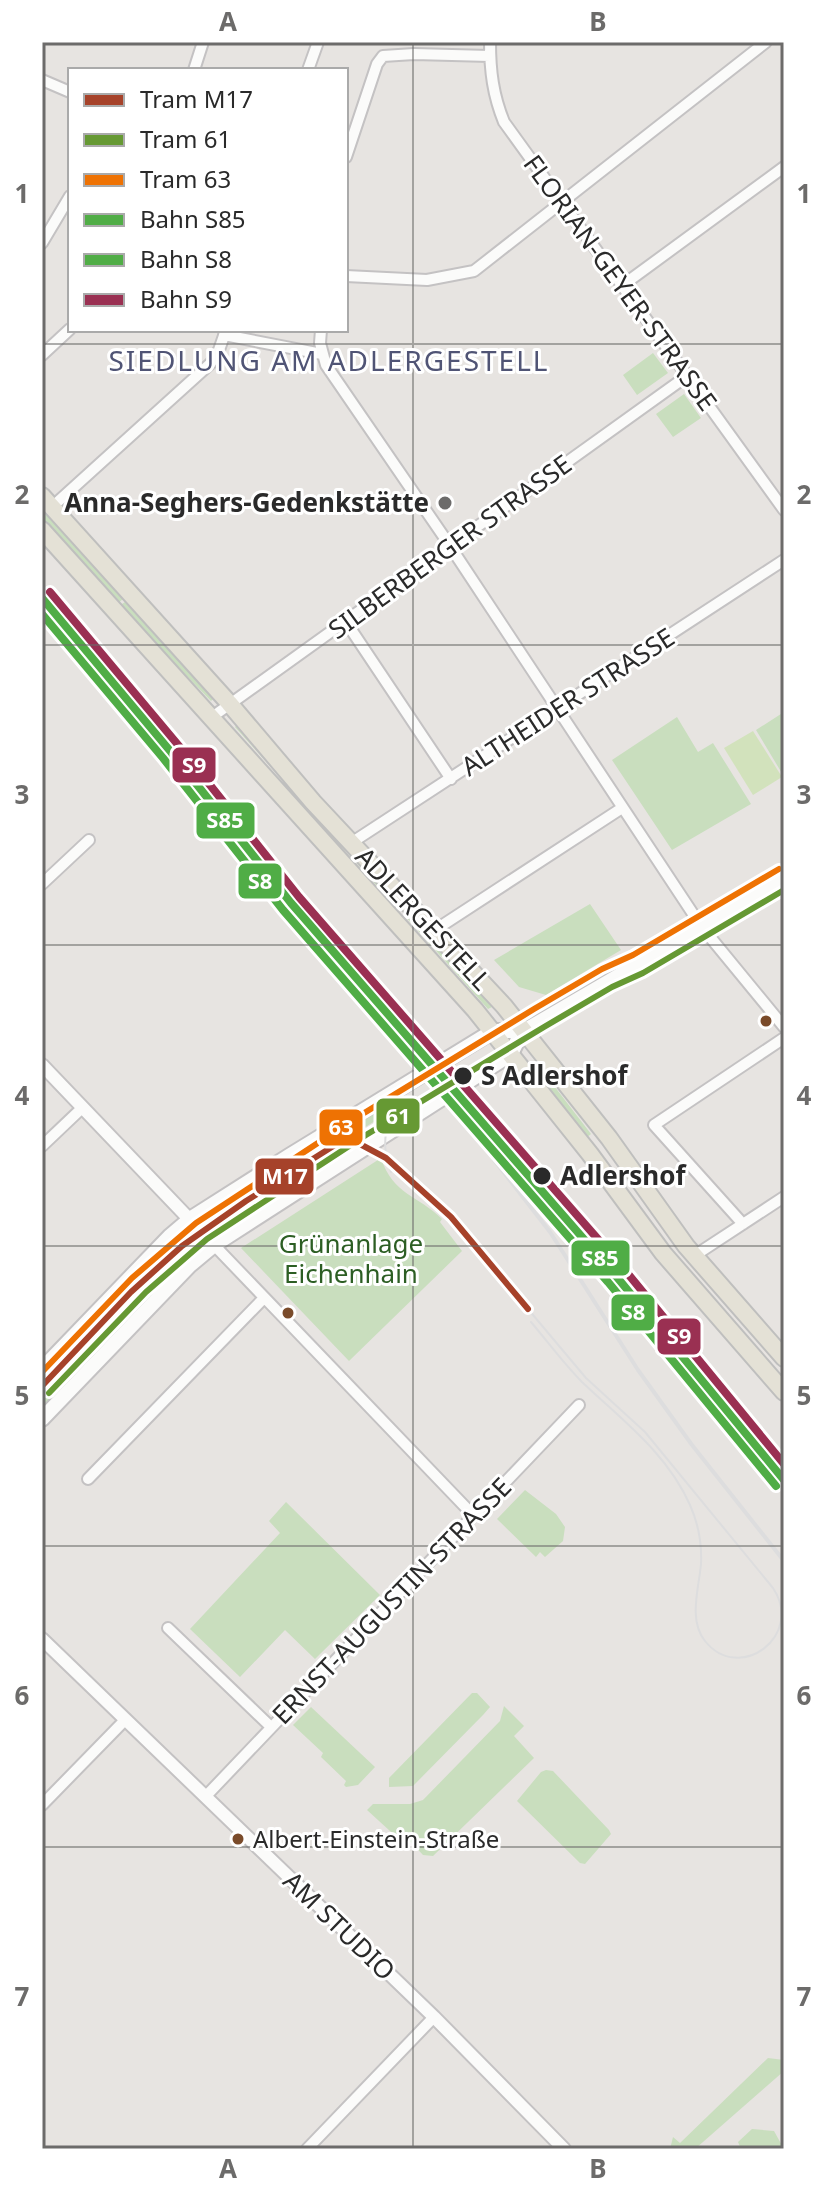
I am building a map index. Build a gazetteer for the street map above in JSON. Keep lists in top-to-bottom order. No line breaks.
{"streets":{"main road":["ADLERGESTELL"],"street":["FLORIAN-GEYER-STRASSE","SILBERBERGER STRASSE","ALTHEIDER STRASSE","ERNST-AUGUSTIN-STRASSE","AM STUDIO"]},"crossings":[["FLORIAN-GEYER-STRASSE","SILBERBERGER STRASSE"],["SILBERBERGER STRASSE","ADLERGESTELL"],["ALTHEIDER STRASSE","ADLERGESTELL"],["ERNST-AUGUSTIN-STRASSE","AM STUDIO"]],"districts":["SIEDLUNG AM ADLERGESTELL"],"parks":["Grünanlage Eichenhain"],"places":["Anna-Seghers-Gedenkstätte","S Adlershof","Adlershof","Albert-Einstein-Straße"],"lines":["rail line S9","rail line S85","rail line S8","tram line 63","tram line 61","tram line M17"],"legend":["Tram M17","Tram 61","Tram 63","Bahn S85","Bahn S8","Bahn S9"],"grid":{"columns":["A","B"],"rows":["1","2","3","4","5","6","7"]}}
